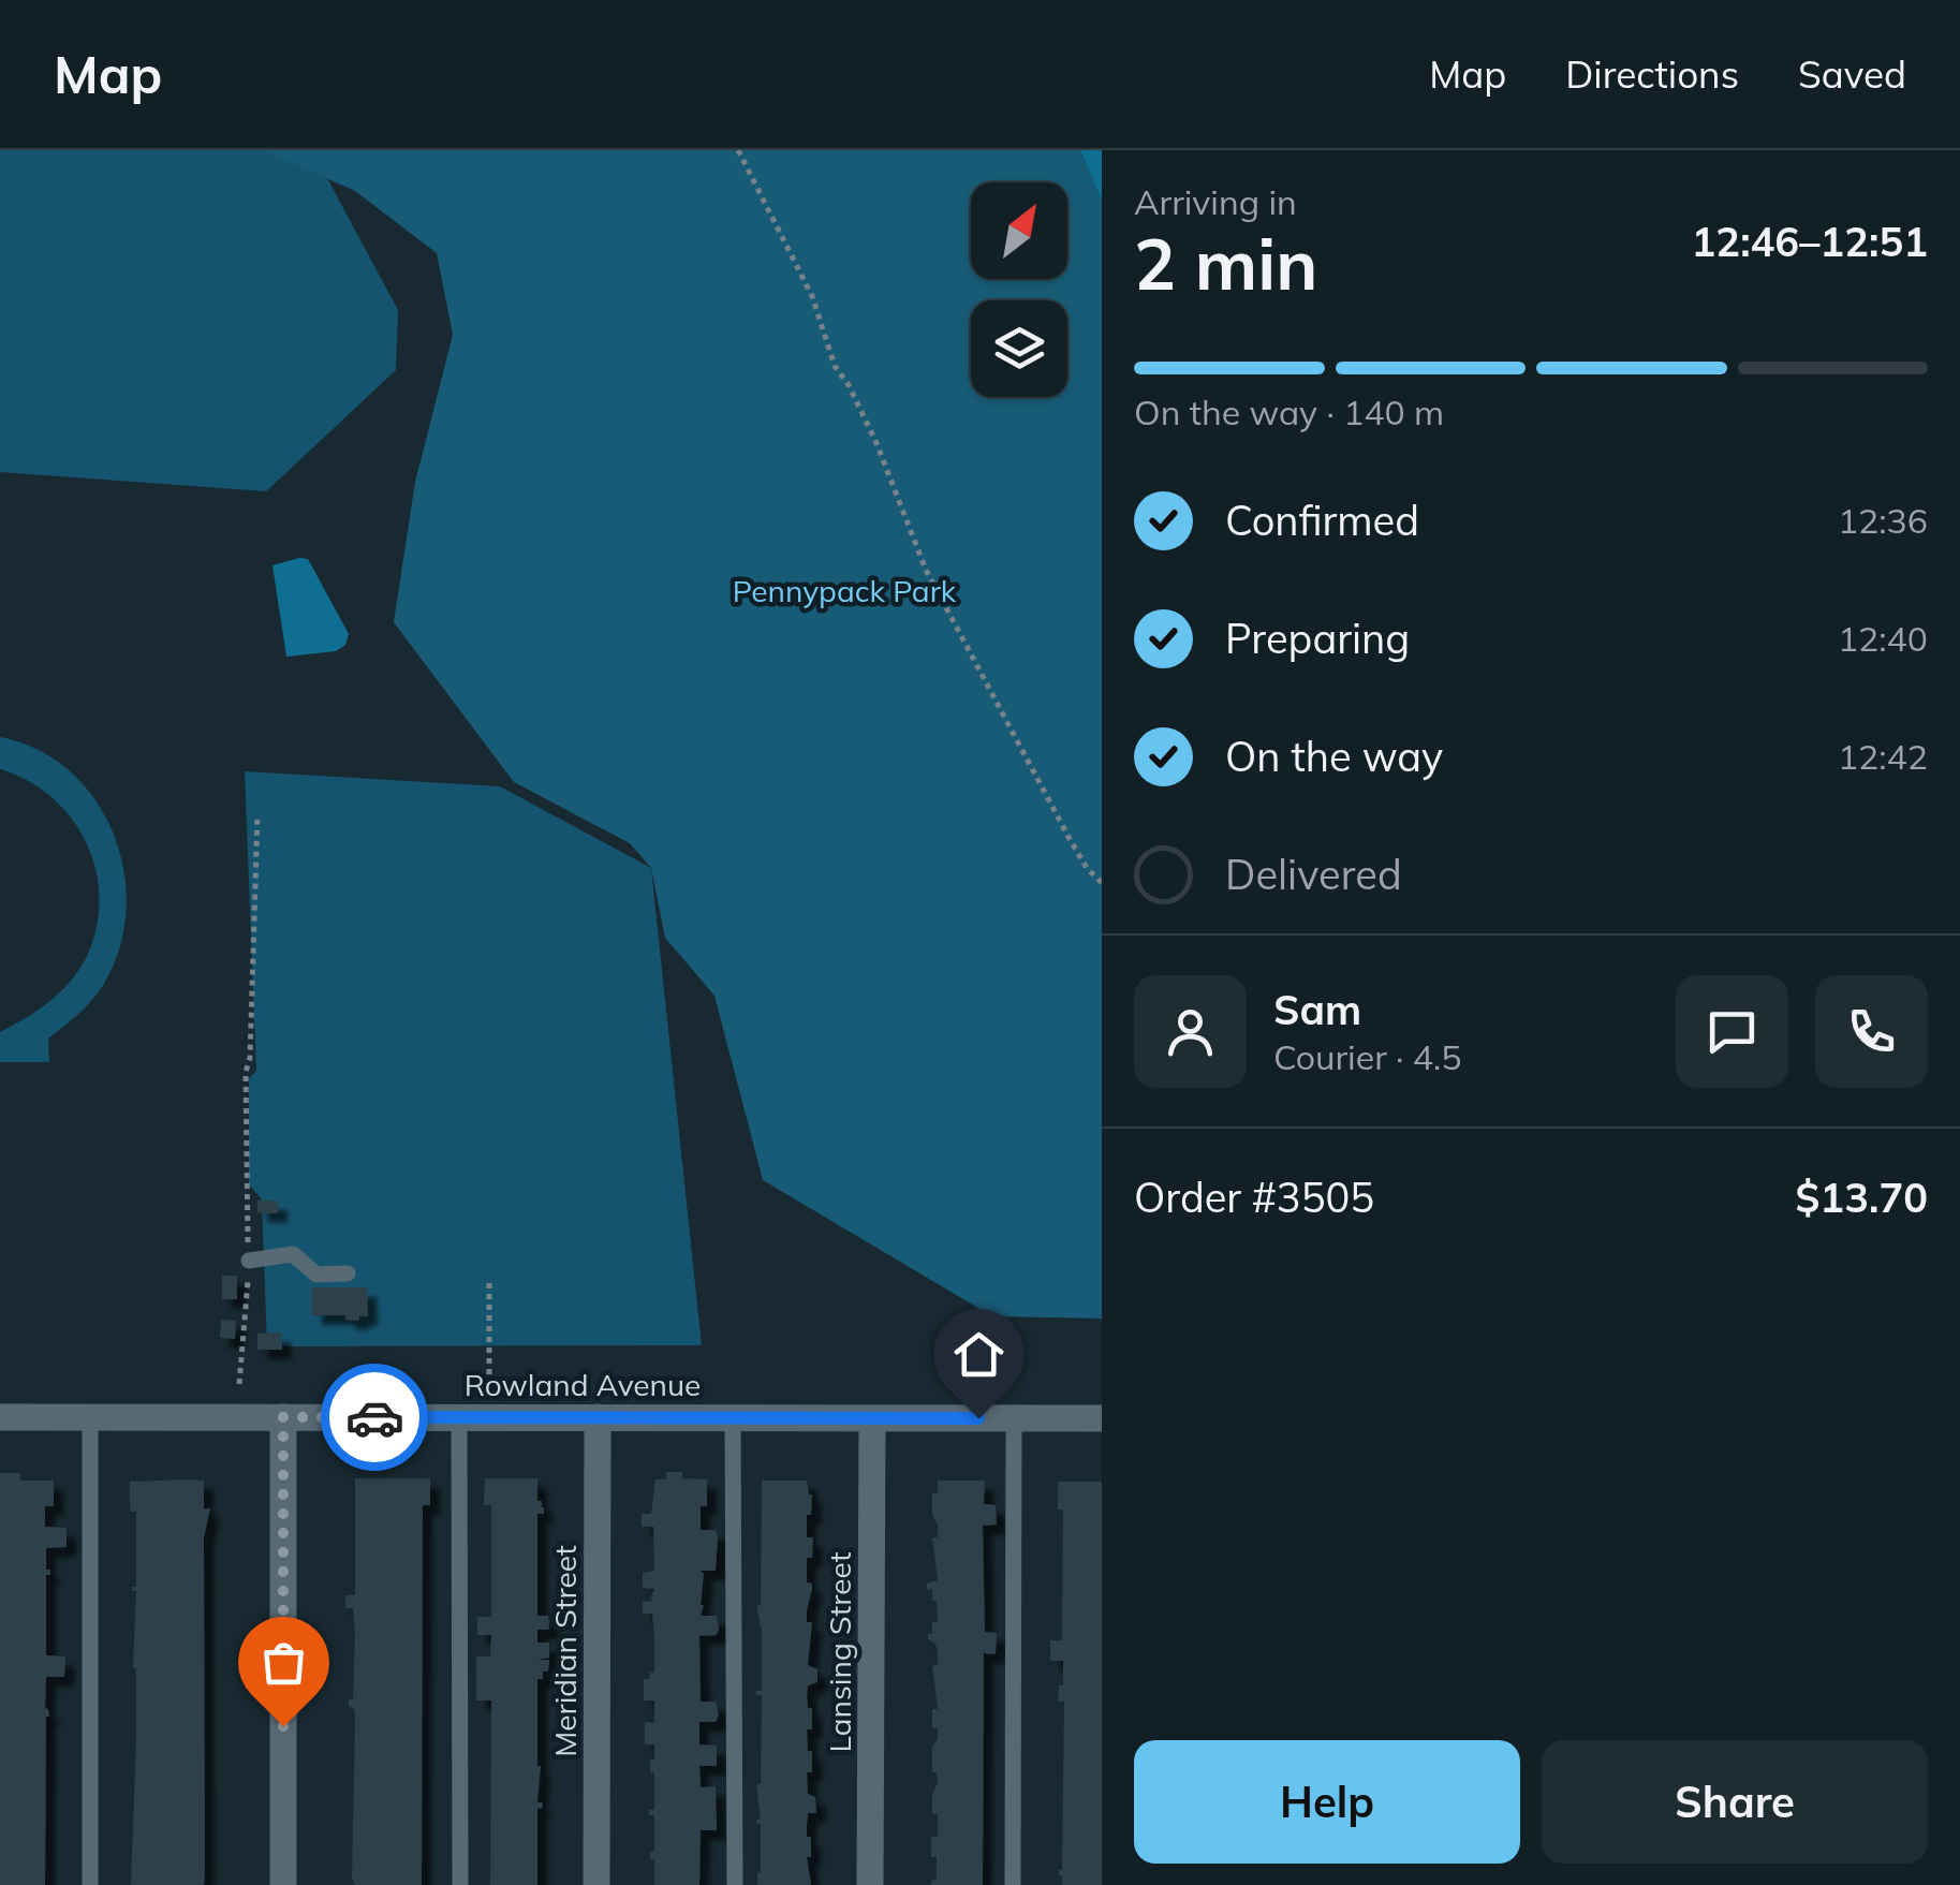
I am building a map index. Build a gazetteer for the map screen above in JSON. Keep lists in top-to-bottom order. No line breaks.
{"streets":{"street":["Rowland Avenue","Meridian Street","Lansing Street"]},"crossings":[["Rowland Avenue","Meridian Street"],["Rowland Avenue","Lansing Street"]],"parks":["Pennypack Park"],"north":"top right","page":{"header":"Map","nav":["Map","Directions","Saved"],"heading":["2 min","Arriving in","12:46–12:51"],"panel":["Sam","Courier · 4.5","Order #3505","$13.70"],"bar":"On the way · 140 m","list":[["Confirmed","12:36"],["Preparing","12:40"],["On the way","12:42"],"Delivered"],"buttons":["Help","Share"]}}
